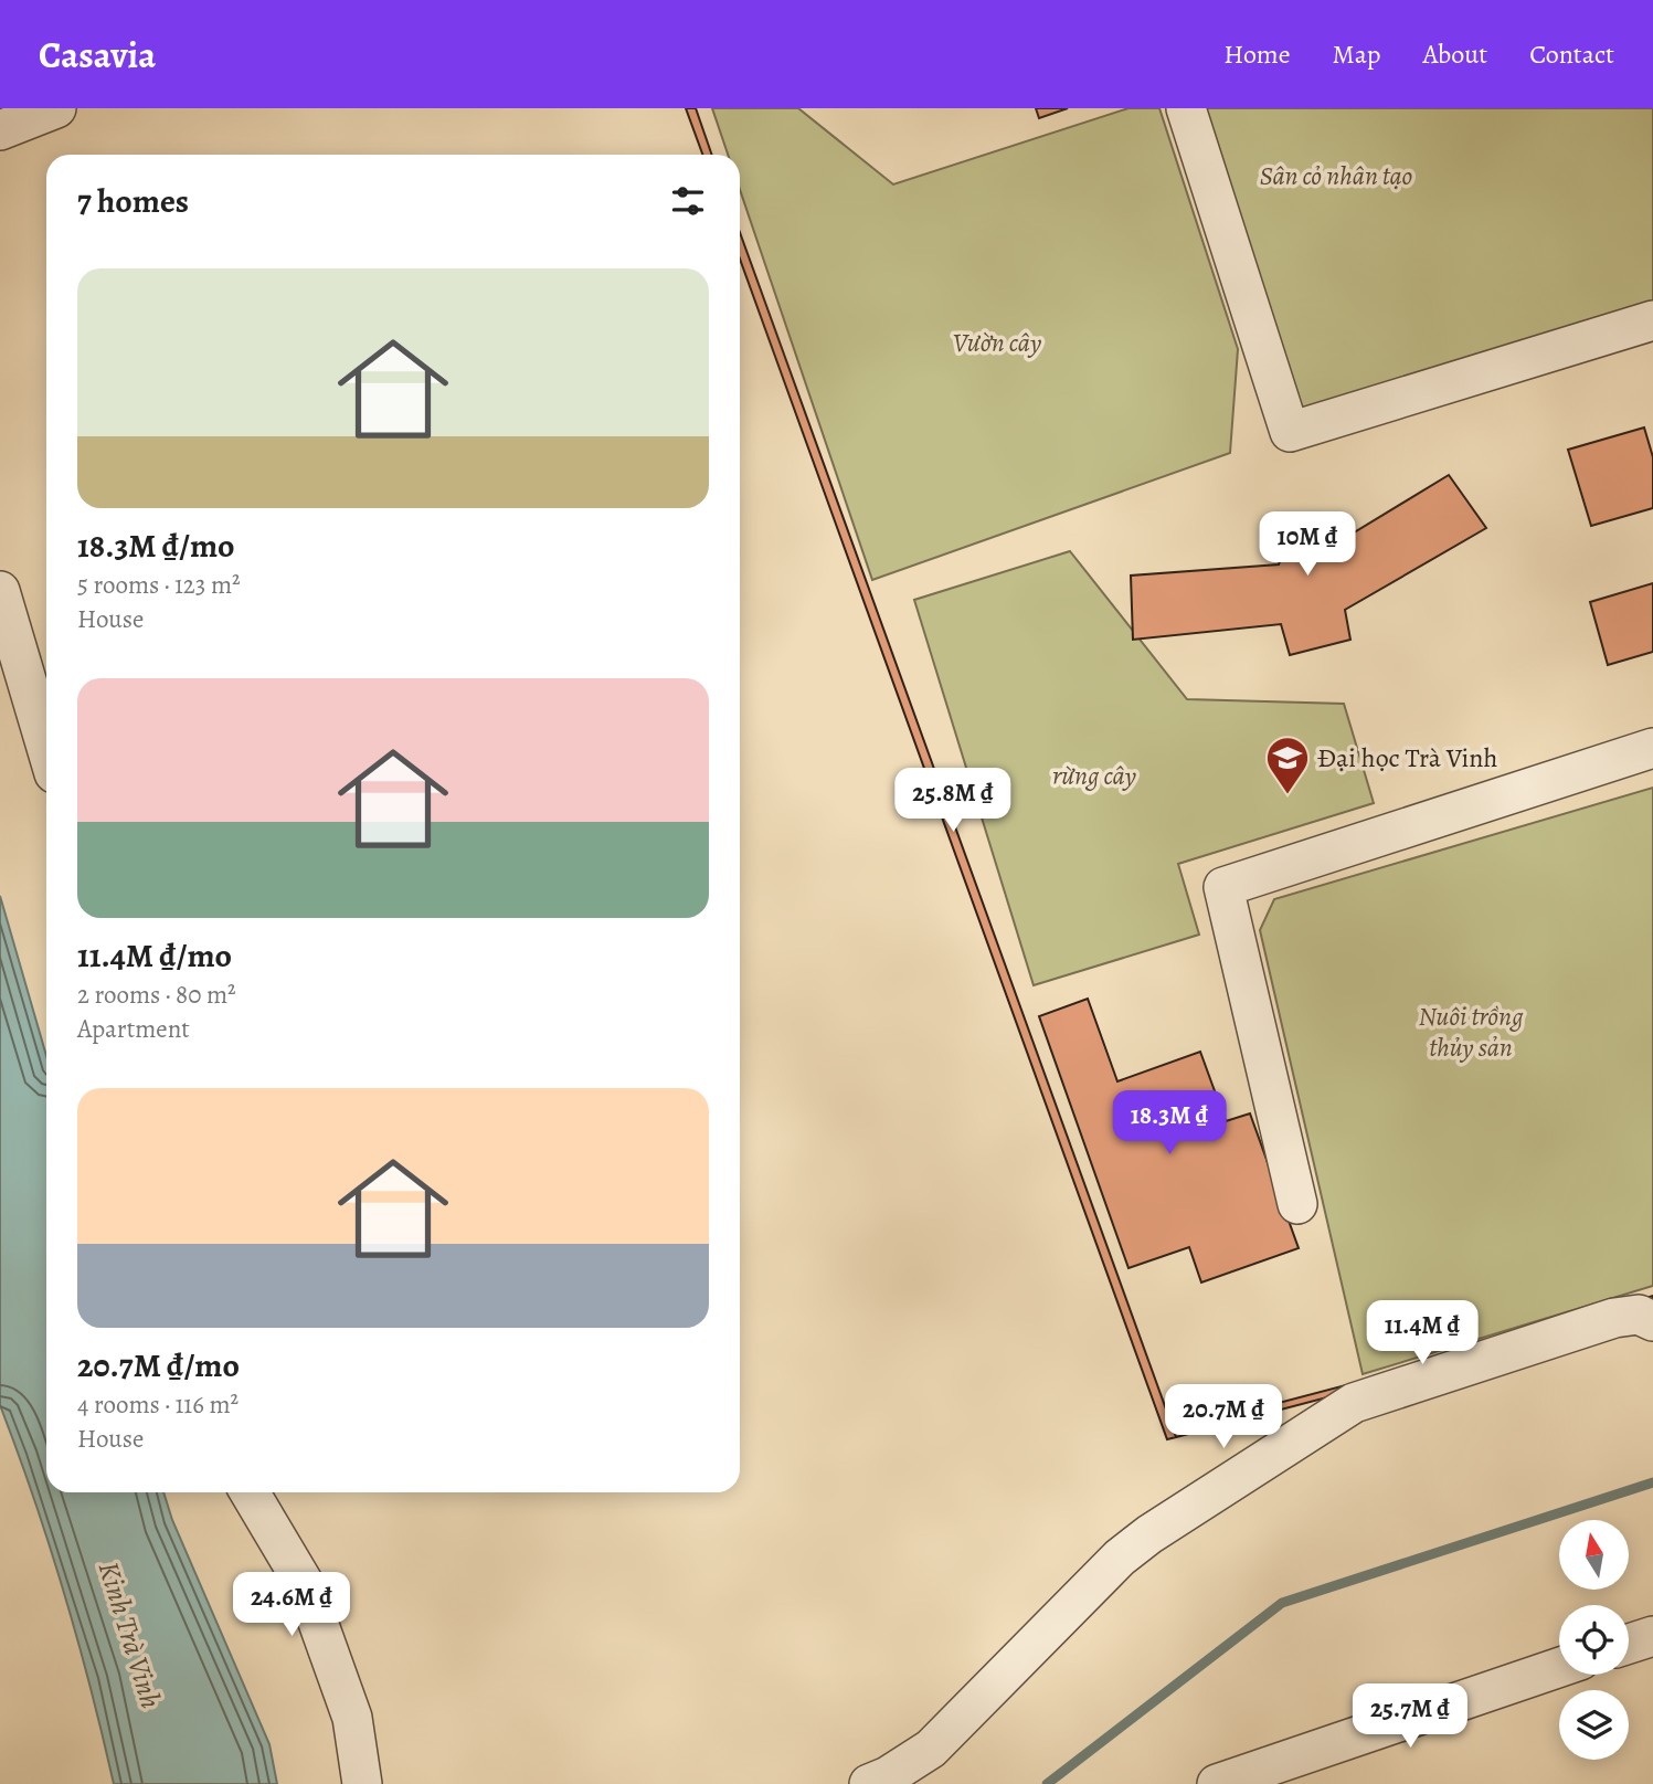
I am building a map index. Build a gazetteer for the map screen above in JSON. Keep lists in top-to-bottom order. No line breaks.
{"water":["Kinh Trà Vinh"],"parks":["Sân cỏ nhân tạo","Vườn cây","rừng cây","Nuôi trồng thủy sản"],"places":{"school or university":["Đại học Trà Vinh"]},"north":"top","page":{"header":"Casavia","nav":["Home","Map","About","Contact"],"heading":"7 homes","list":[{"name":"18.3M ₫/mo","note":"5 rooms · 123 m² · House"},{"name":"11.4M ₫/mo","note":"2 rooms · 80 m² · Apartment"},{"name":"20.7M ₫/mo","note":"4 rooms · 116 m² · House"}],"price":["10M ₫","25.8M ₫","18.3M ₫","11.4M ₫","20.7M ₫","24.6M ₫","25.7M ₫"]}}
